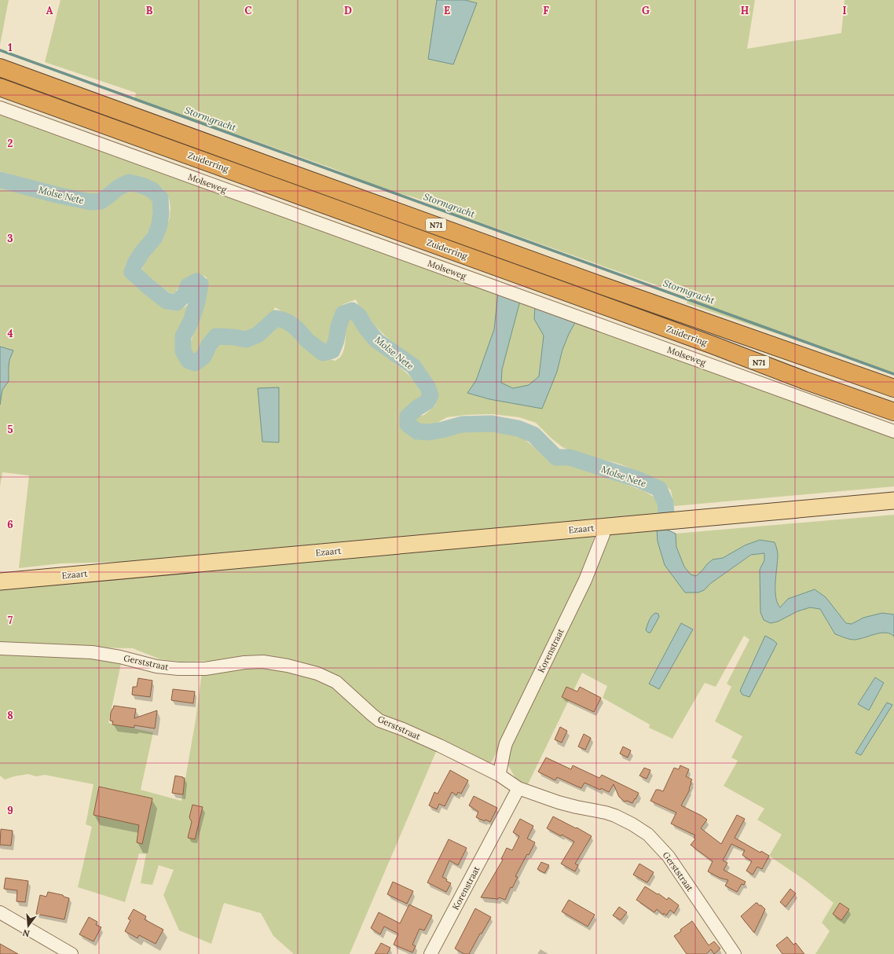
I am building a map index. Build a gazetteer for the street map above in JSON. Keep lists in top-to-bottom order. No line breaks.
{"streets":{"highway":["Zuiderring","N71"],"main road":["Ezaart"],"street":["Molseweg","Korenstraat","Gerststraat"]},"crossings":[["Ezaart","Korenstraat"],["Korenstraat","Gerststraat"]],"water":["Stormgracht","Molse Nete"],"north":"bottom","grid":{"columns":["A","B","C","D","E","F","G","H","I"],"rows":["1","2","3","4","5","6","7","8","9"]}}
